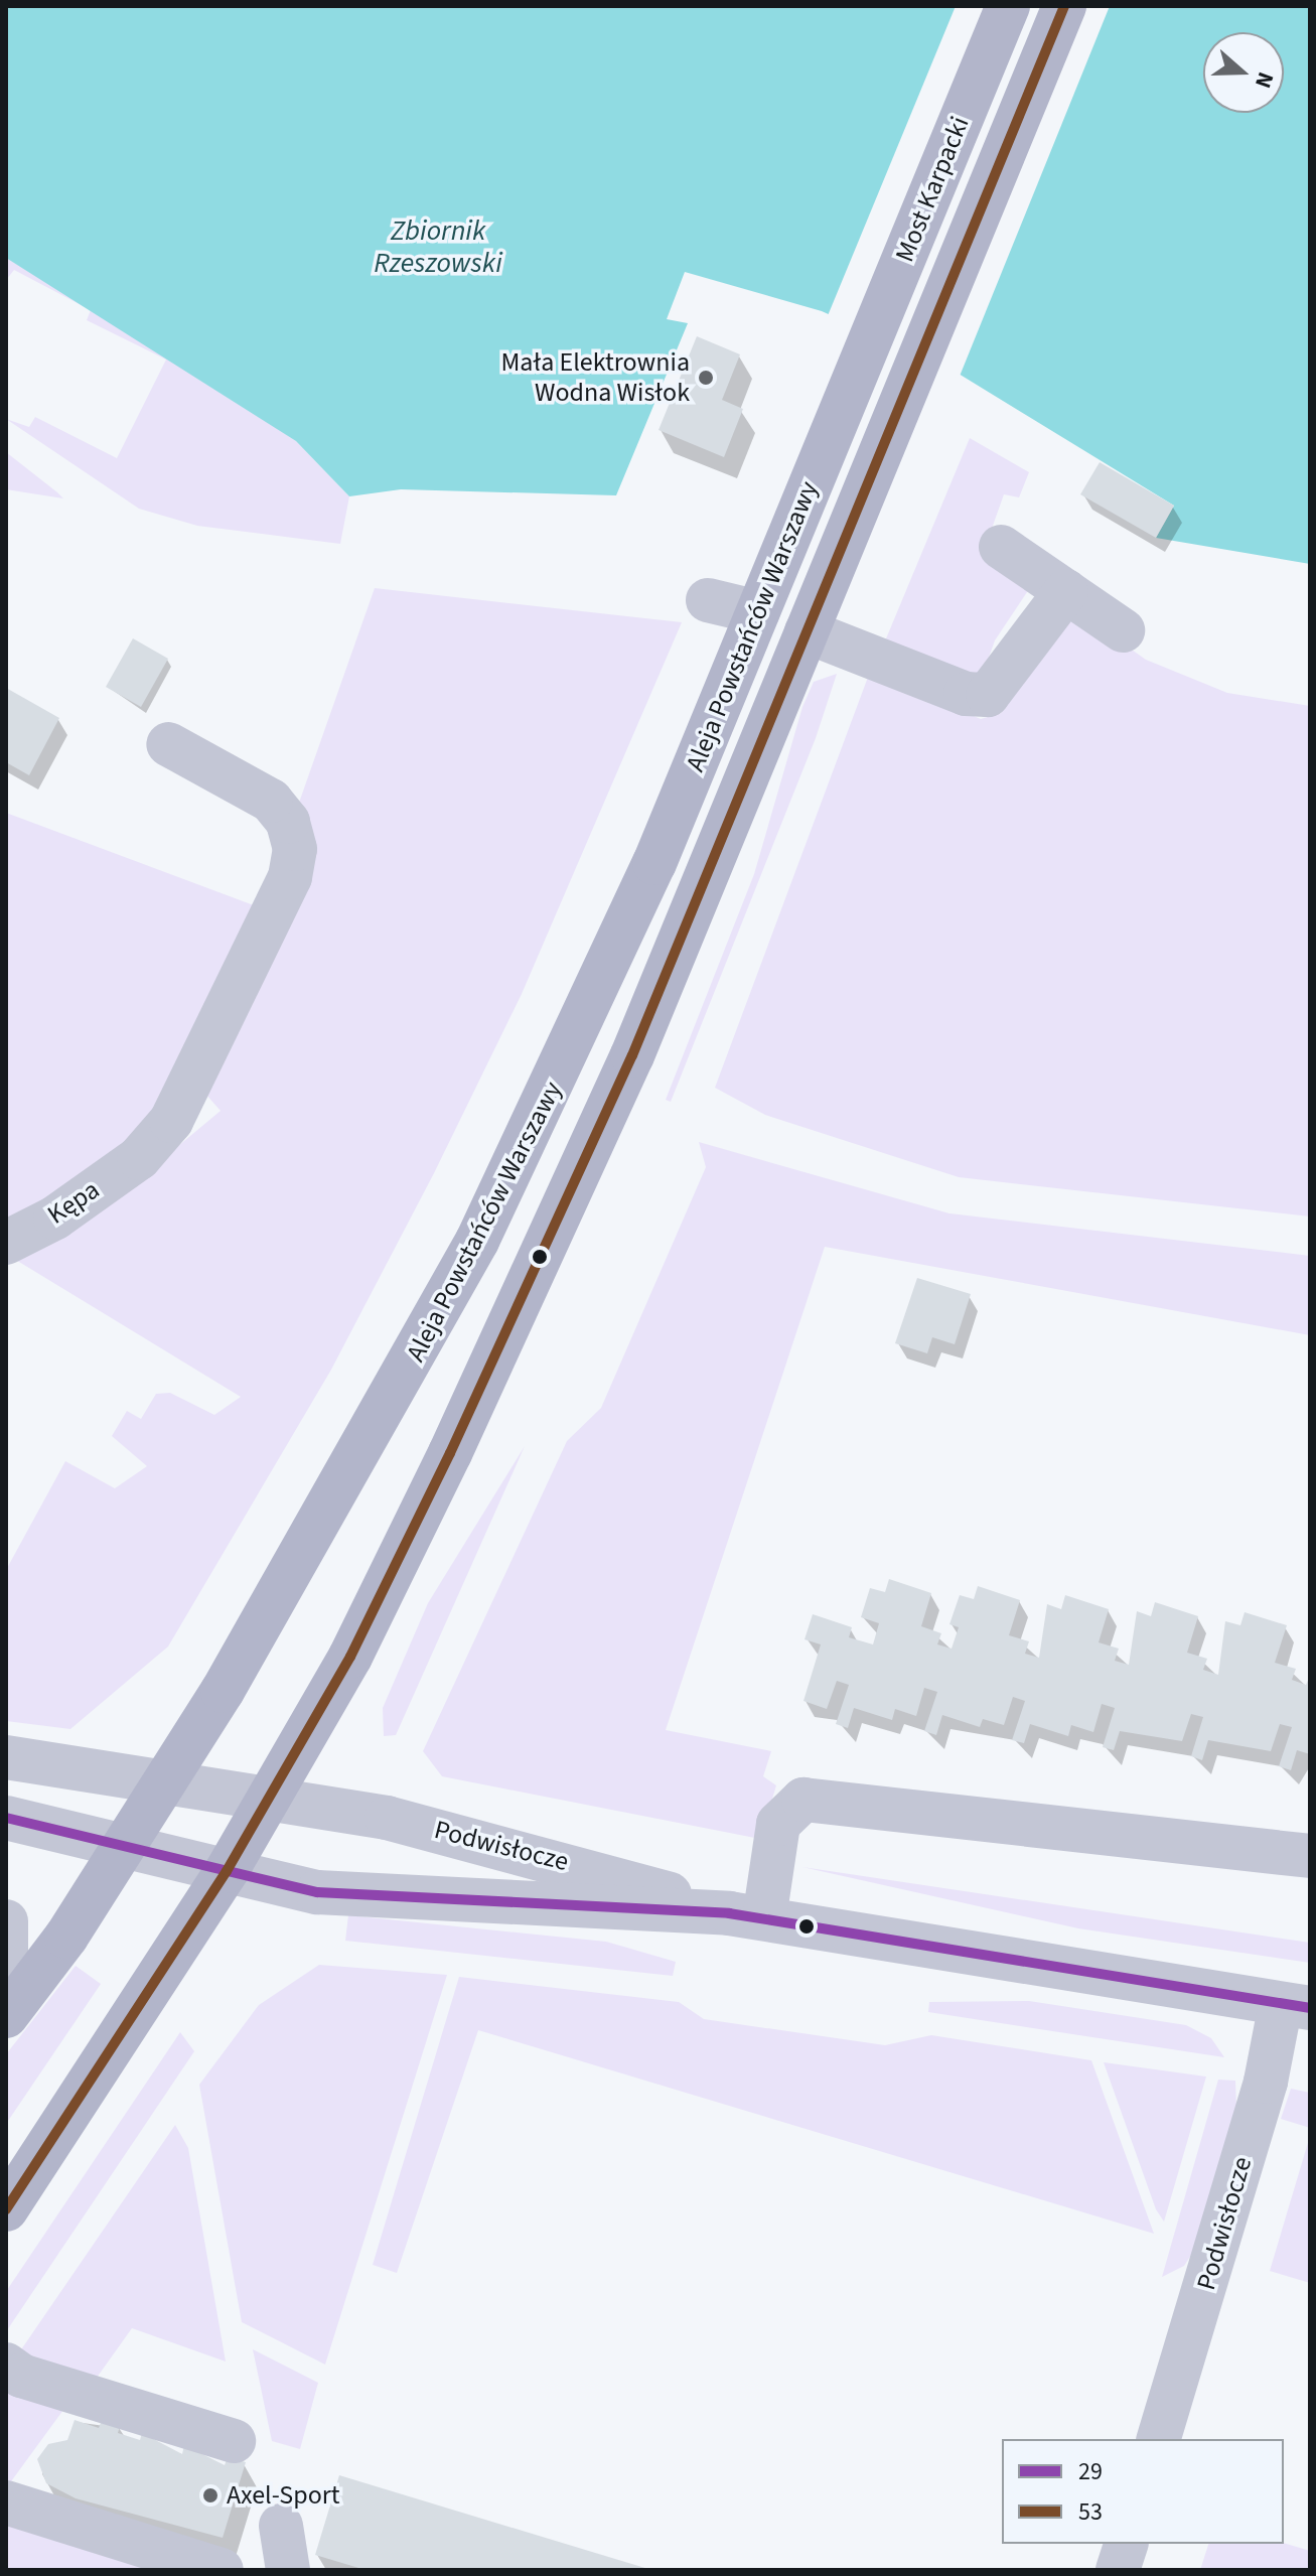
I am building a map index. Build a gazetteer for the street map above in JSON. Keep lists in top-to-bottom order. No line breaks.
{"streets":{"main road":["Most Karpacki","Aleja Powstańców Warszawy"],"street":["Kępa","Podwisłocze"]},"crossings":[["Most Karpacki","Aleja Powstańców Warszawy"],["Aleja Powstańców Warszawy","Podwisłocze"]],"water":["Zbiornik Rzeszowski"],"places":["Mała Elektrownia Wodna Wisłok","Axel-Sport"],"lines":["transit line 53","transit line 29"],"legend":["29","53"],"north":"right"}
